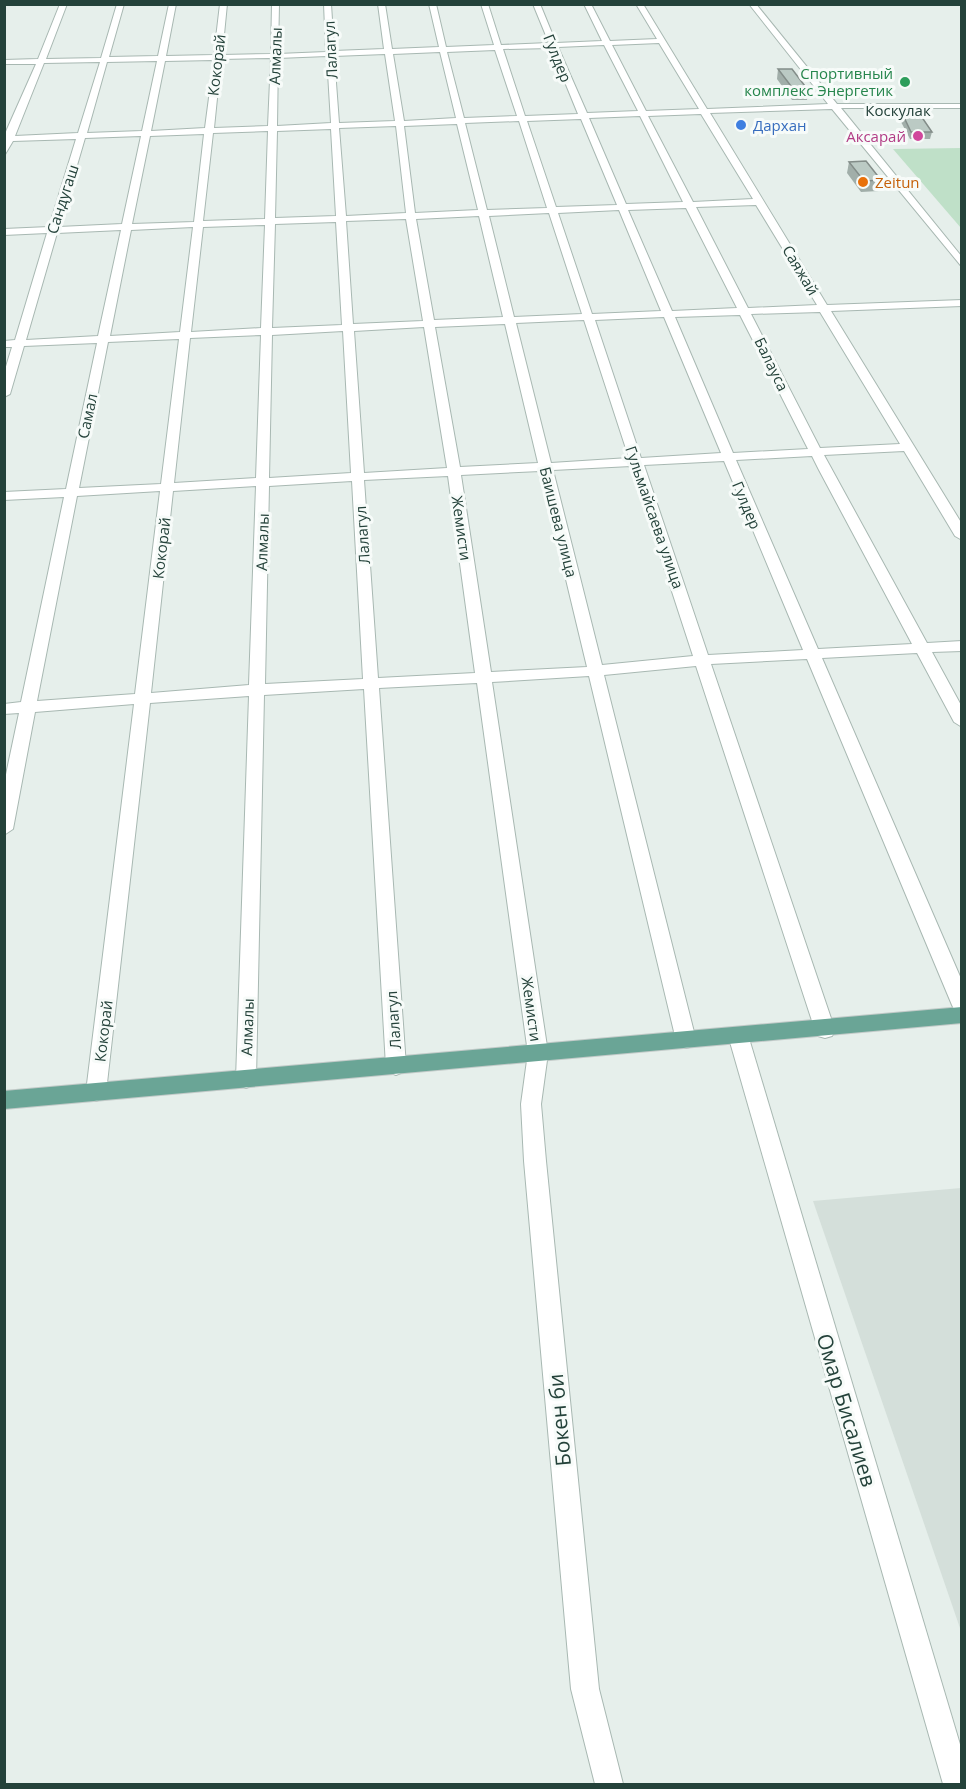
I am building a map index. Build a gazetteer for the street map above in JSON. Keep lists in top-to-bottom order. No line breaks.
{"streets":{"street":["Лалагул","Алмалы","Гулдер","Кокорай","Коскулак","Сандугаш","Саяжай","Балауса","Самал","Гульмайсаева улица","Баишева улица","Жемисти","Омар Бисалиев","Бокен би"]},"crossings":[["Лалагул","Коскулак"],["Алмалы","Коскулак"],["Гулдер","Коскулак"],["Кокорай","Коскулак"],["Коскулак","Сандугаш"],["Коскулак","Саяжай"],["Коскулак","Балауса"],["Коскулак","Самал"],["Коскулак","Гульмайсаева улица"],["Коскулак","Баишева улица"],["Коскулак","Жемисти"],["Жемисти","Бокен би"]],"places":["Спортивный комплекс Энергетик","Дархан","Аксарай","Zeitun"]}
